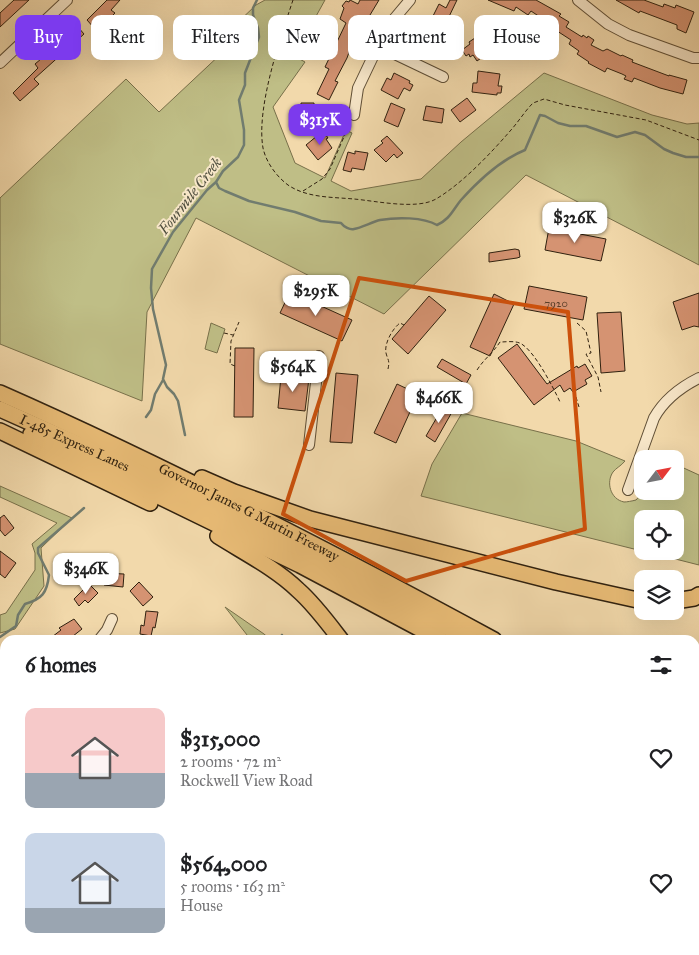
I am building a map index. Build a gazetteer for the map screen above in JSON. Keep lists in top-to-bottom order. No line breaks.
{"streets":{"highway":["I-485 Express Lanes","Governor James G Martin Freeway"]},"water":["Fourmile Creek"],"house_numbers":["7920"],"north":"top right","page":{"chip":["Buy","Rent","Filters","New","Apartment","House"],"price":["$315K","$326K","$295K","$564K","$466K","$346K"],"heading":"6 homes","list":[{"name":"$315,000","note":"2 rooms · 72 m² · Rockwell View Road"},{"name":"$564,000","note":"5 rooms · 163 m² · House"}]}}
